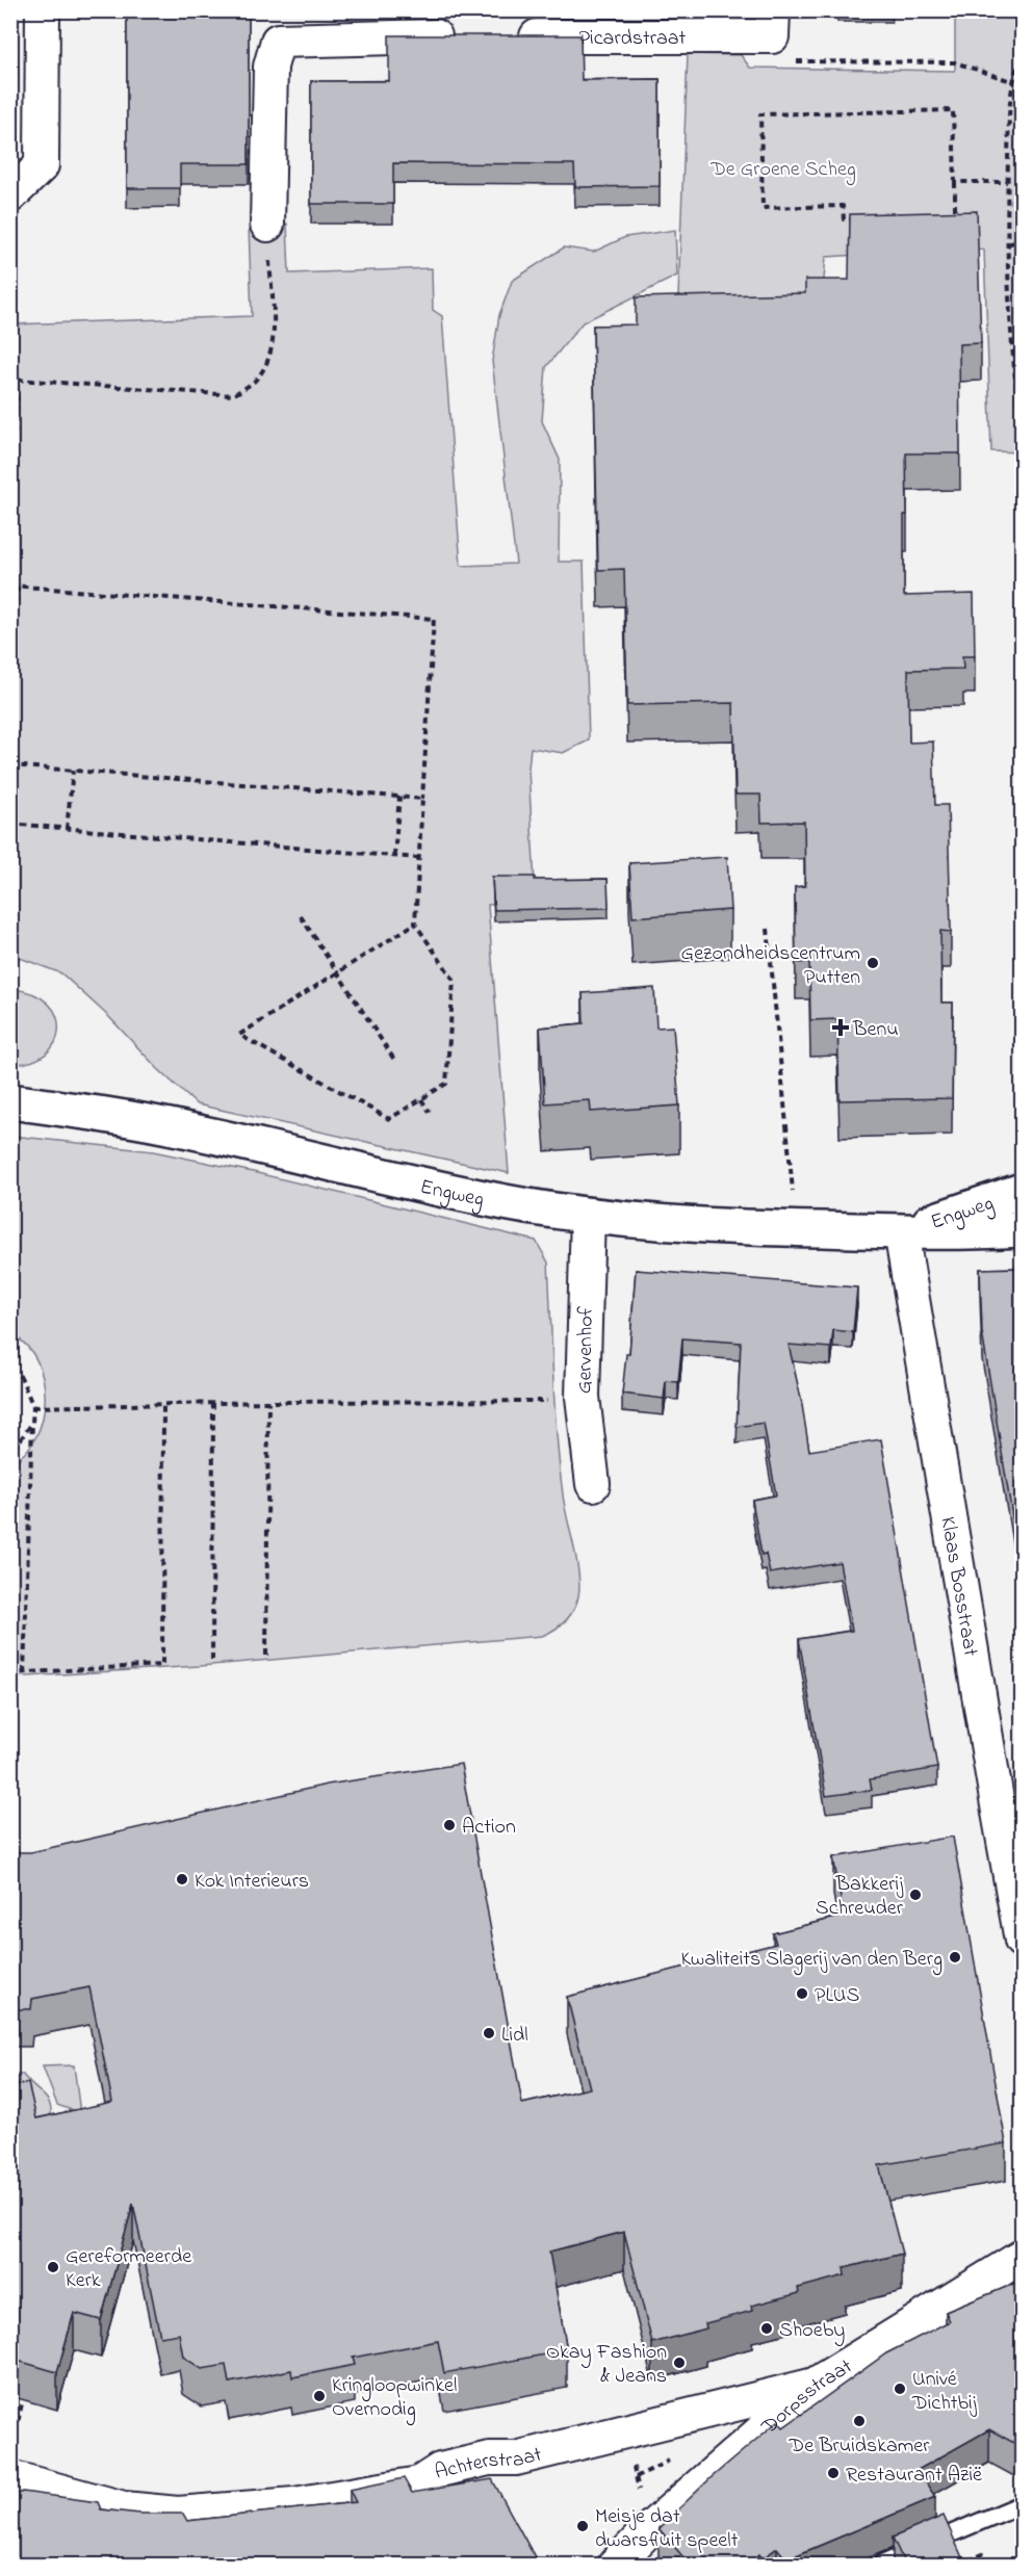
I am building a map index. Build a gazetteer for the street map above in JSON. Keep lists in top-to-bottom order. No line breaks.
{"streets":{"street":["Picardstraat","Engweg","Gervenhof","Klaas Bosstraat","Dorpsstraat","Achterstraat"]},"crossings":[["Engweg","Gervenhof"],["Engweg","Klaas Bosstraat"],["Dorpsstraat","Achterstraat"]],"parks":["De Groene Scheg"],"places":{"other":["Gezondheidscentrum Putten","Action","Kok Interieurs","Bakkerij Schreuder","Kwaliteits Slagerij van den Berg","PLUS","Lidl","Gereformeerde Kerk","Shoeby","Okay Fashion & Jeans","Univé Dichtbij","Kringloopwinkel Overnodig","De Bruidskamer","Restaurant Azië","Meisje dat dwarsfluit speelt"],"health":["Benu"]}}
